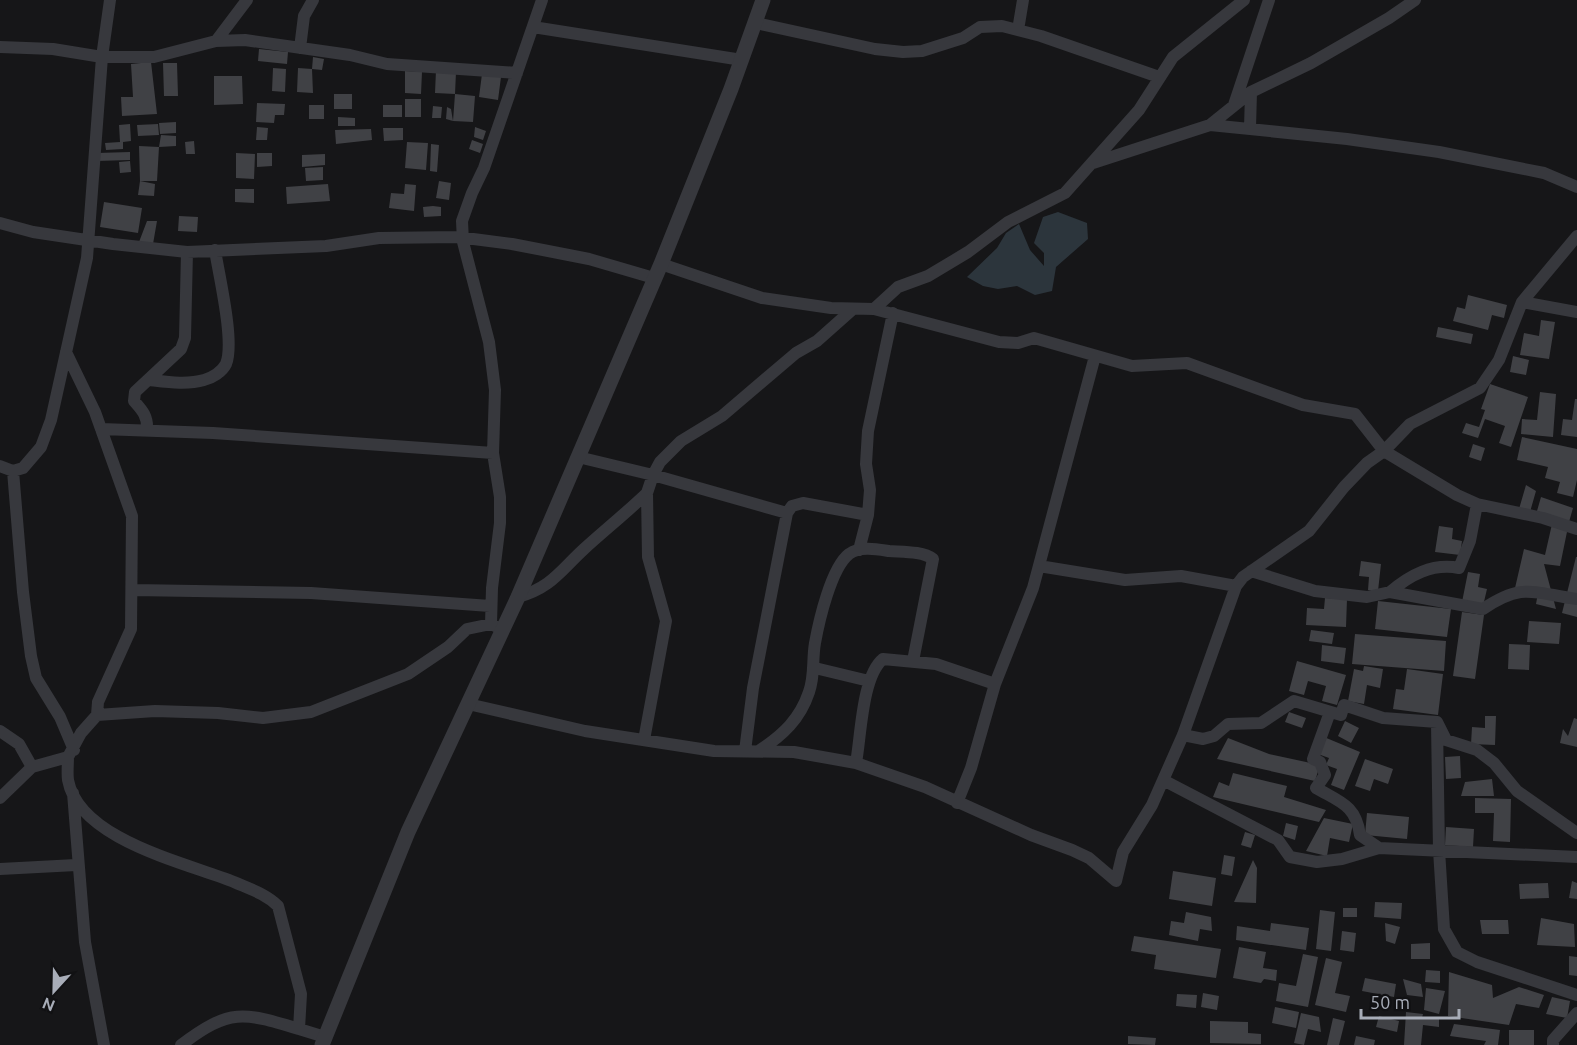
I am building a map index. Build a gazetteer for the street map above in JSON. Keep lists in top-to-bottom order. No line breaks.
{"scale_bar":"50 m","north":"bottom"}
